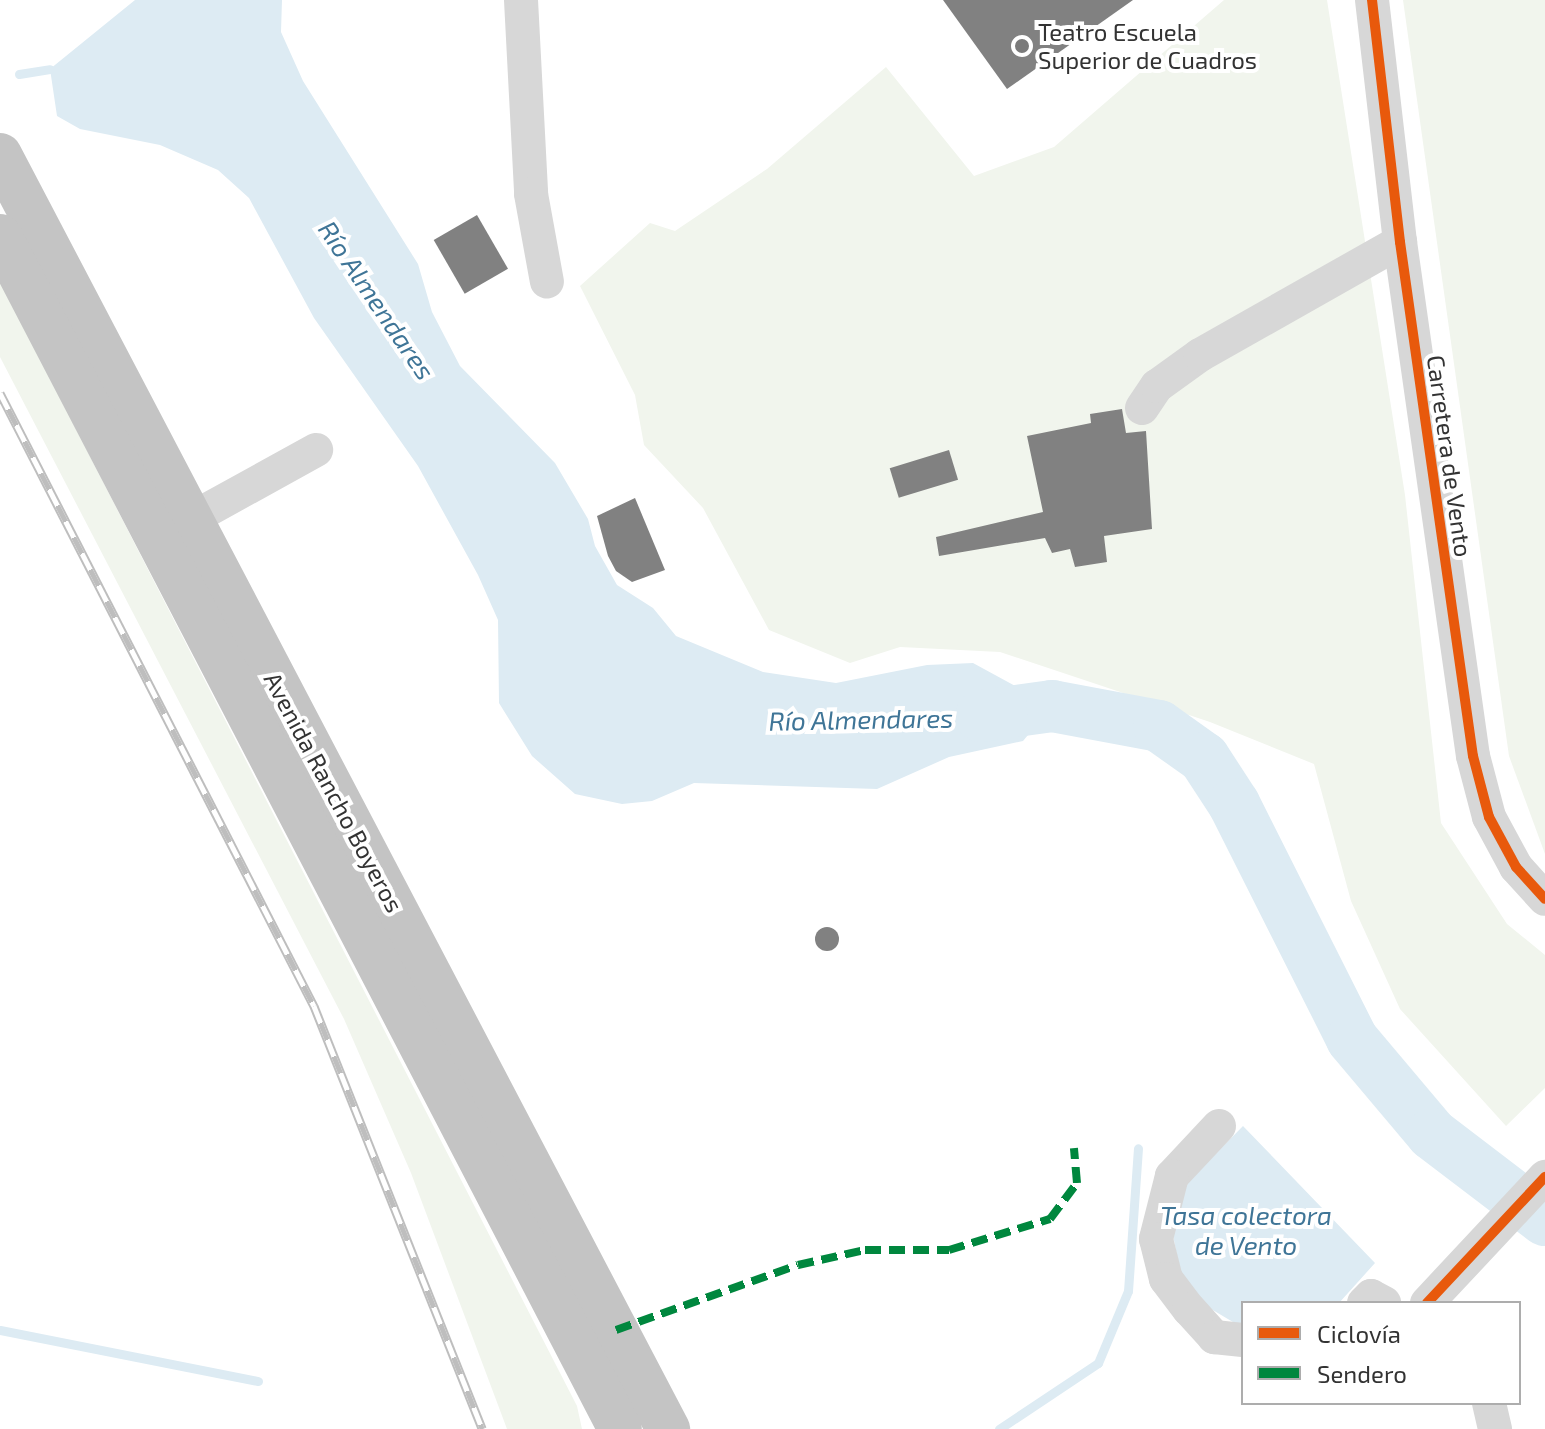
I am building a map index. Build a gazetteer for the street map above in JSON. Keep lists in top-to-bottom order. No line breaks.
{"streets":{"highway":["Avenida Rancho Boyeros"],"street":["Carretera de Vento"]},"water":["Río Almendares","Tasa colectora de Vento"],"places":["Teatro Escuela Superior de Cuadros"],"legend":["Ciclovía","Sendero"]}
